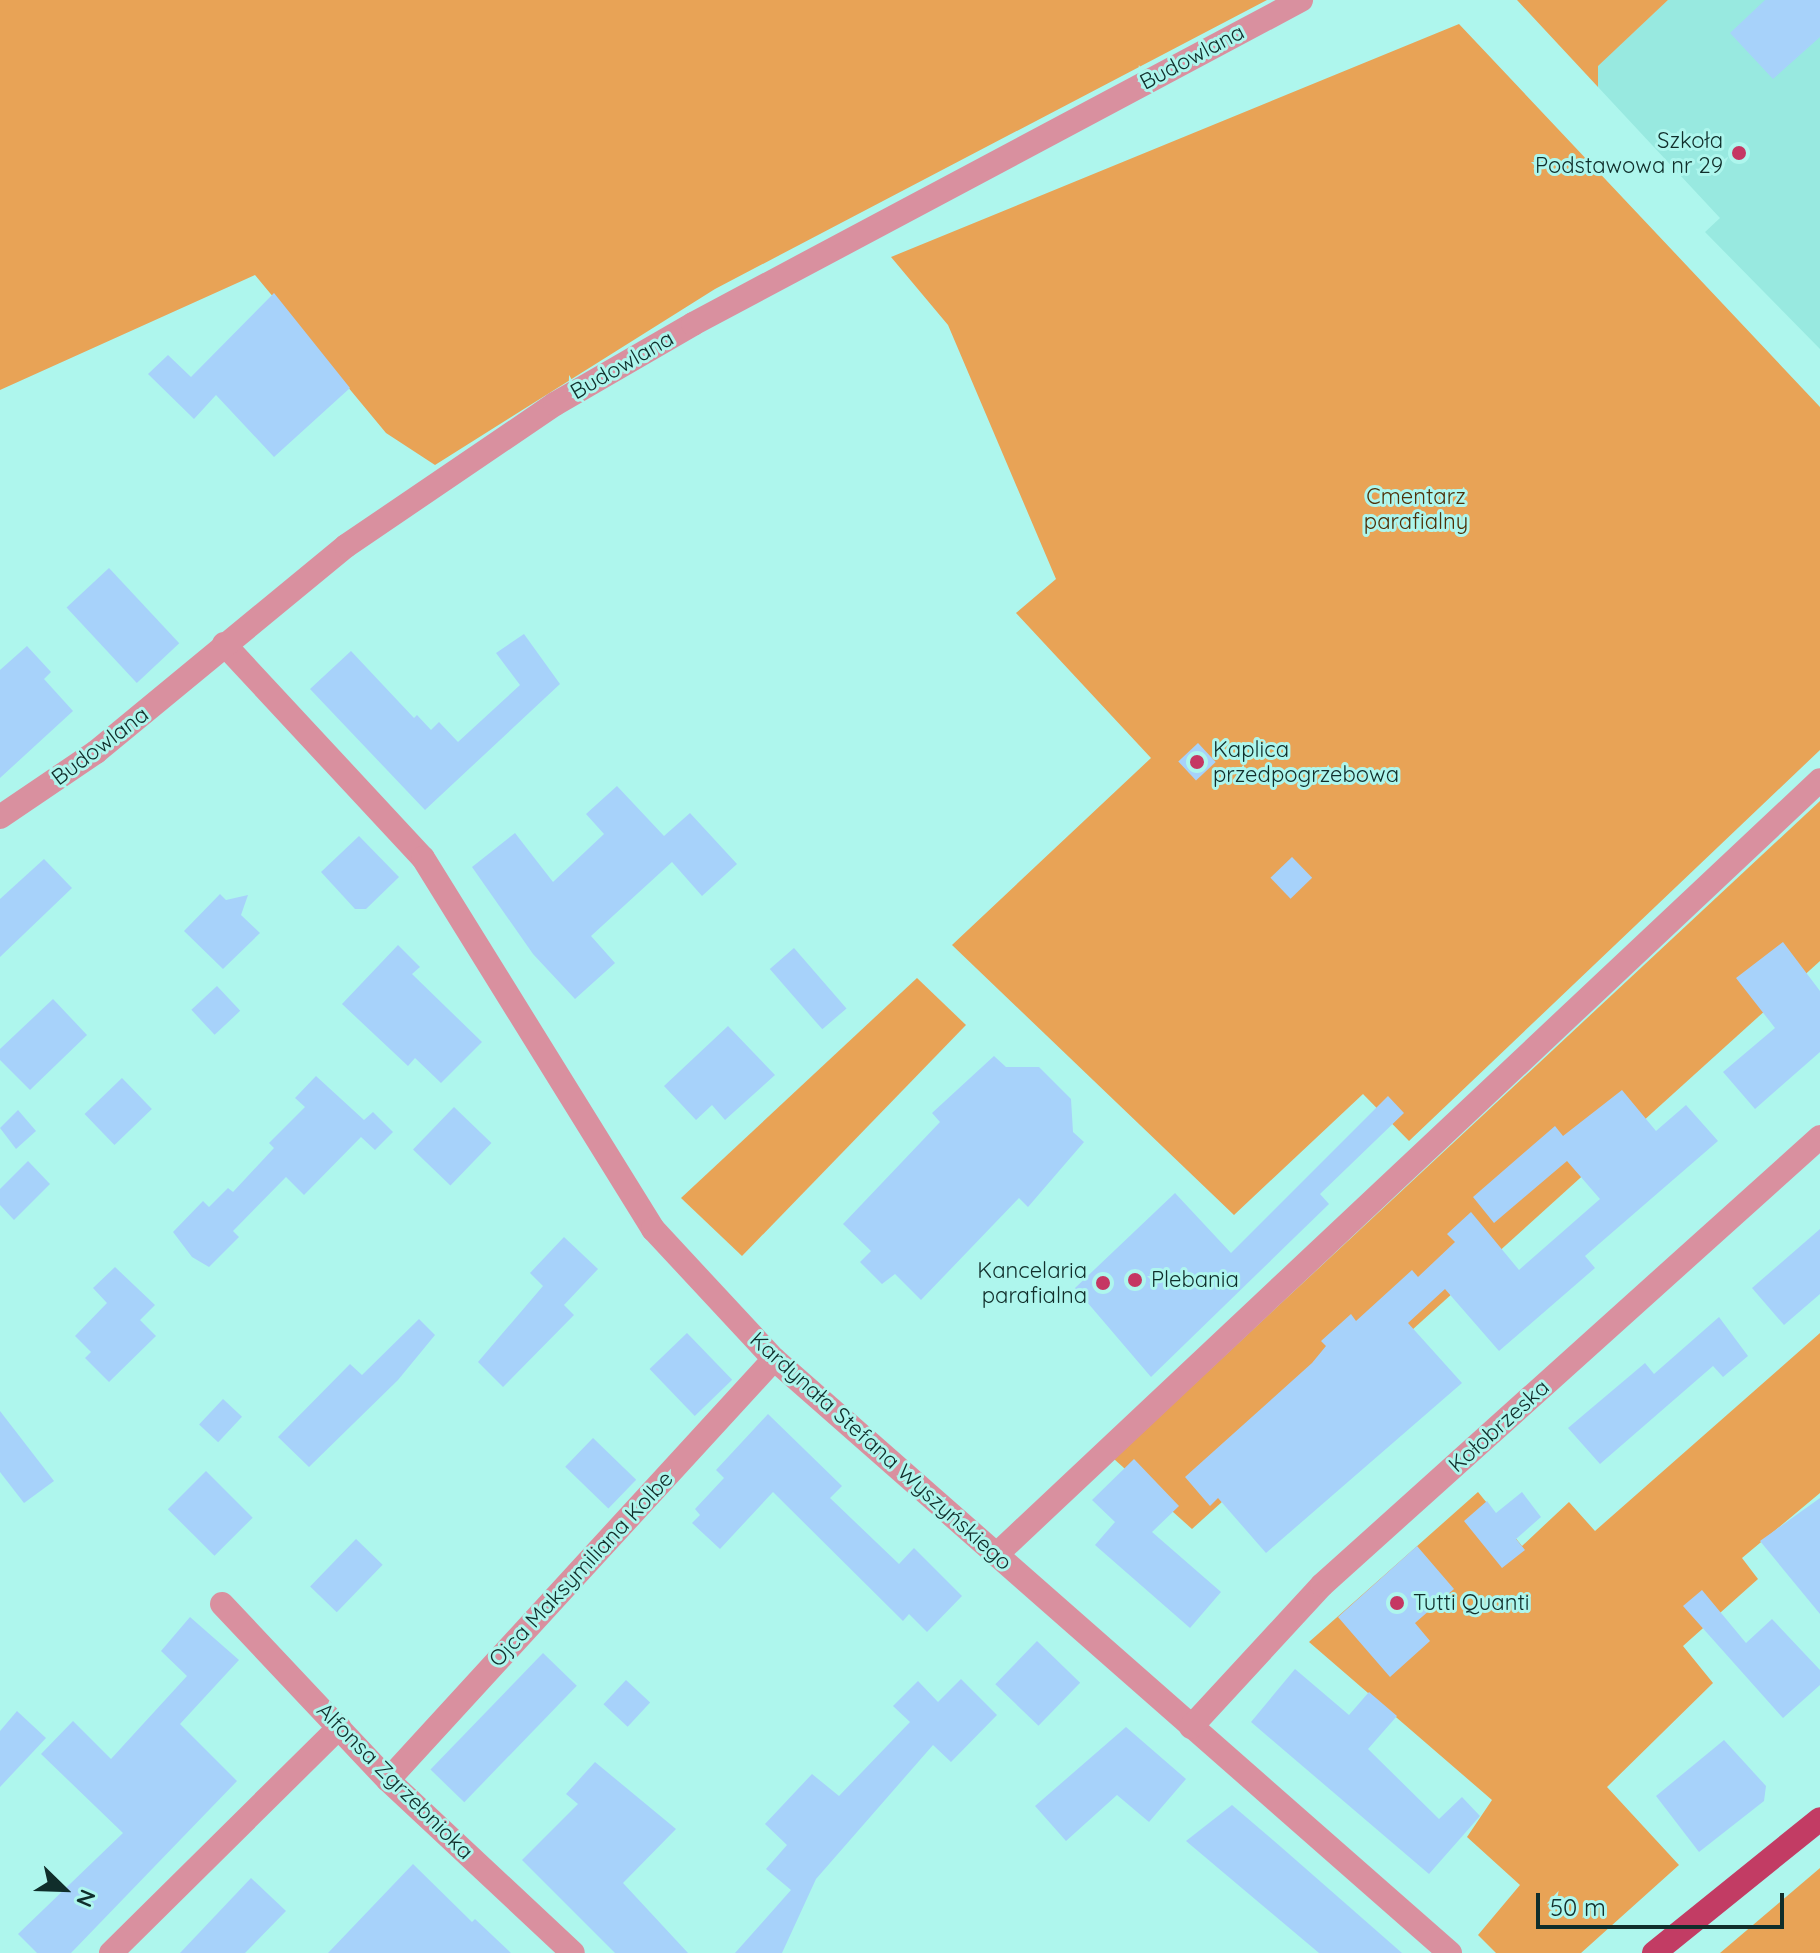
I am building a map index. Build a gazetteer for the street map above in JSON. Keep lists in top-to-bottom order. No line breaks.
{"streets":{"street":["Budowlana","Kołobrzeska","Kardynała Stefana Wyszyńskiego","Ojca Maksymiliana Kolbe","Alfonsa Zgrzebnioka"]},"crossings":[["Budowlana","Kardynała Stefana Wyszyńskiego"],["Kołobrzeska","Kardynała Stefana Wyszyńskiego"],["Kardynała Stefana Wyszyńskiego","Ojca Maksymiliana Kolbe"],["Ojca Maksymiliana Kolbe","Alfonsa Zgrzebnioka"]],"parks":["Cmentarz parafialny"],"places":["Szkoła Podstawowa nr 29","Kaplica przedpogrzebowa","Plebania","Kancelaria parafialna","Tutti Quanti"],"scale_bar":"50 m","north":"bottom right"}
